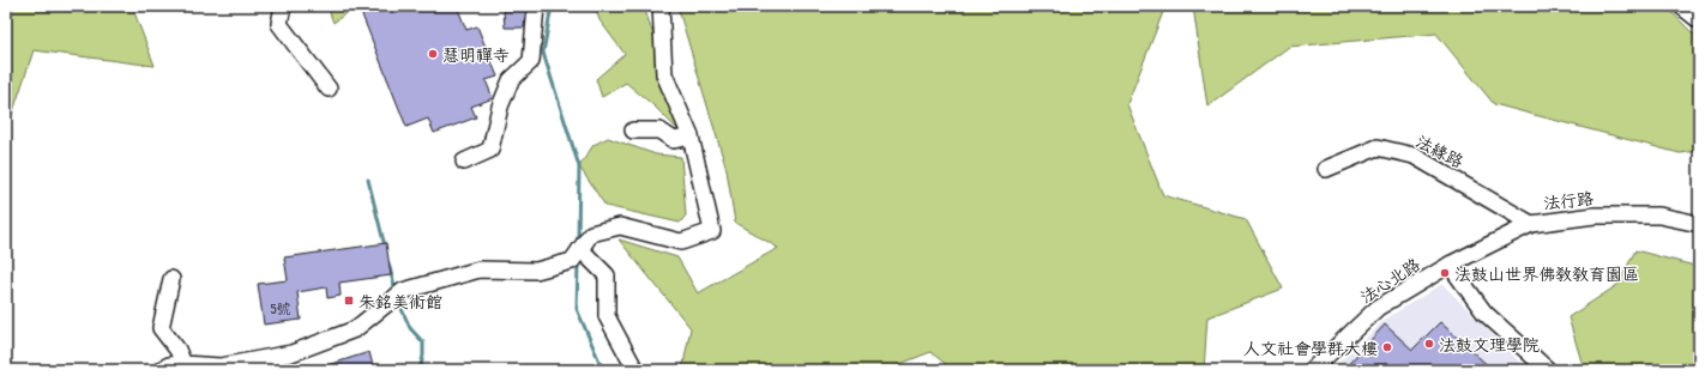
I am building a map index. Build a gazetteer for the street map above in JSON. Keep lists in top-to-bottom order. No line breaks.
{"streets":{"street":["法緣路","法行路","法心北路"]},"crossings":[["法緣路","法行路"],["法行路","法心北路"]],"places":{"other":["慧明禪寺","法鼓山世界佛教教育園區","法鼓文理學院","人文社會學群大樓"],"transit":["朱銘美術館"]},"house_numbers":["5號"]}
